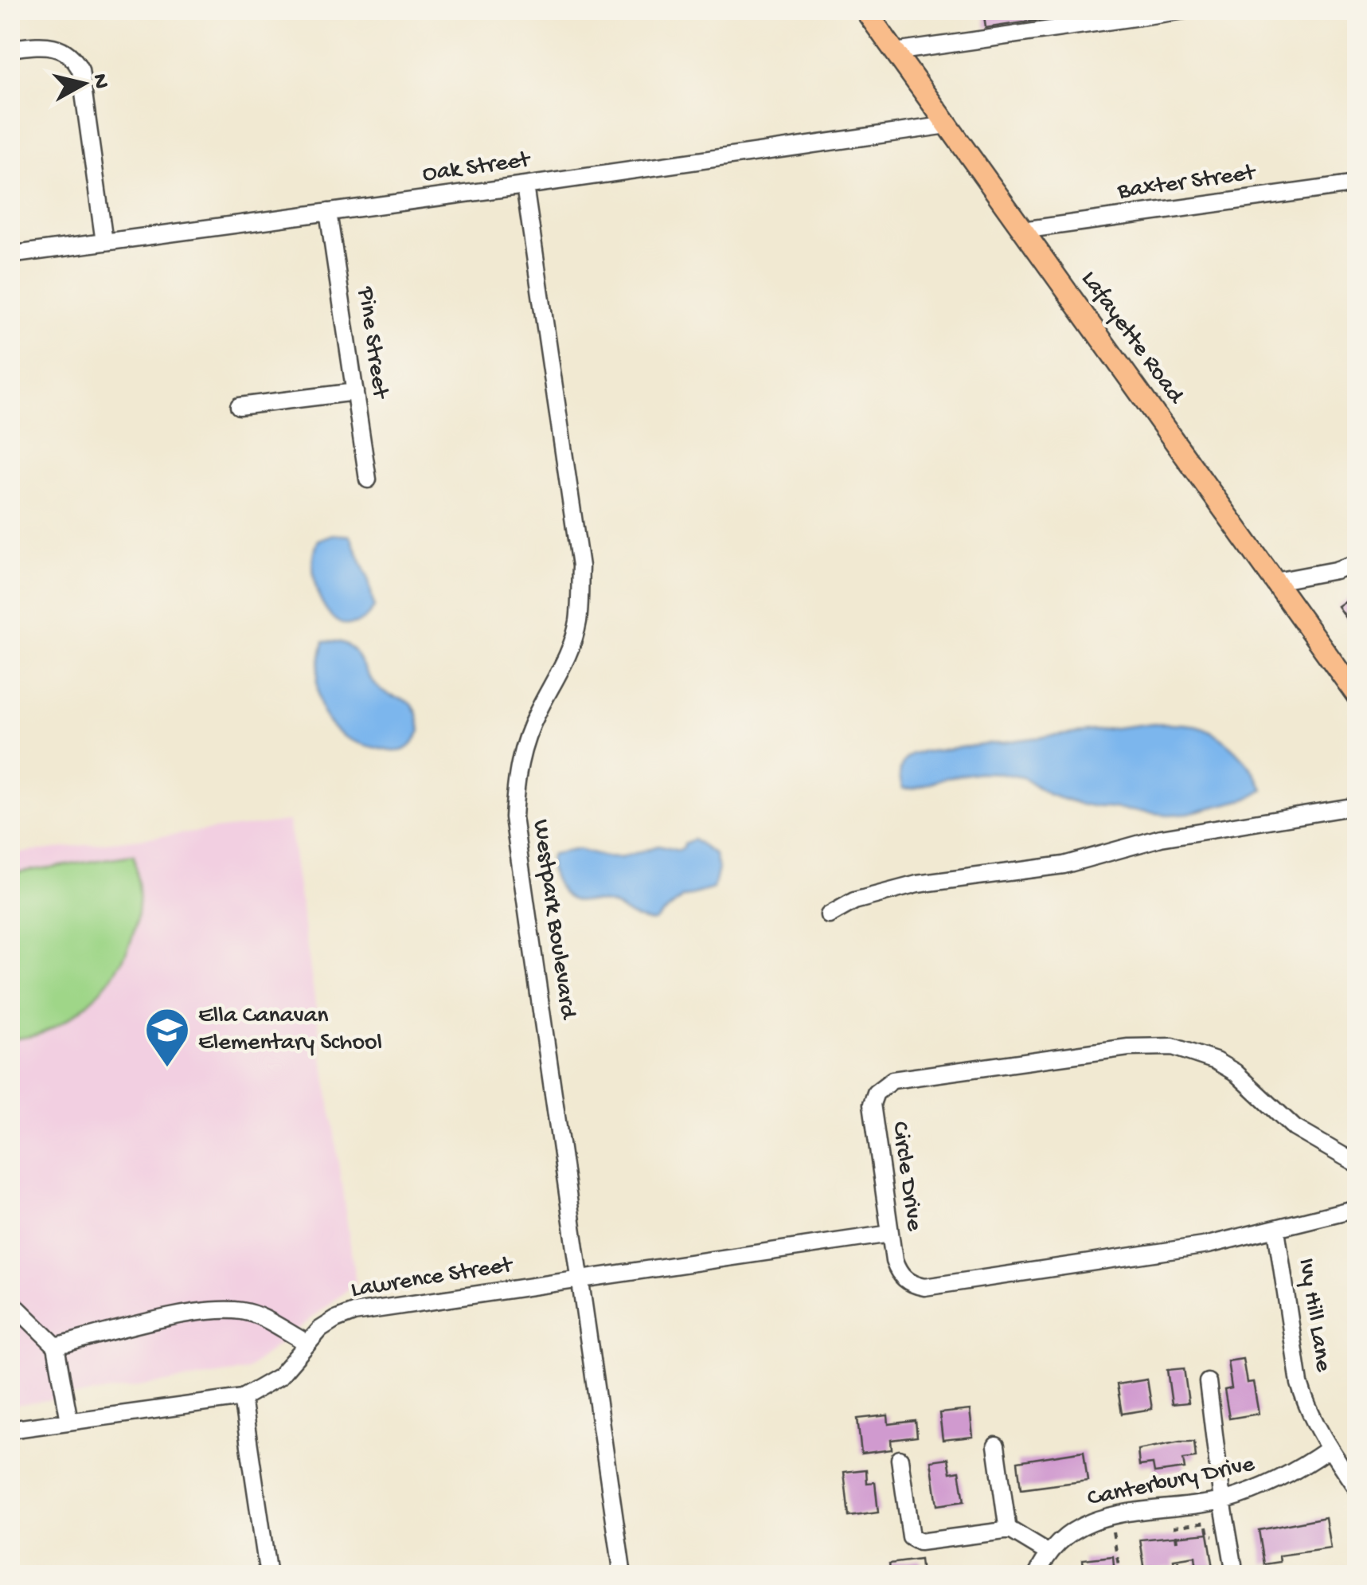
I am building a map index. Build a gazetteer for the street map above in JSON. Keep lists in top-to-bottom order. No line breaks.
{"streets":{"main road":["Lafayette Road"],"street":["Oak Street","Baxter Street","Pine Street","Westpark Boulevard","Circle Drive","Lawrence Street","Ivy Hill Lane","Canterbury Drive"]},"crossings":[["Oak Street","Lafayette Road"],["Oak Street","Pine Street"],["Oak Street","Westpark Boulevard"],["Baxter Street","Lafayette Road"],["Westpark Boulevard","Lawrence Street"],["Circle Drive","Lawrence Street"],["Circle Drive","Ivy Hill Lane"],["Ivy Hill Lane","Canterbury Drive"]],"places":{"school or university":["Ella Canavan Elementary School"]},"north":"right"}
